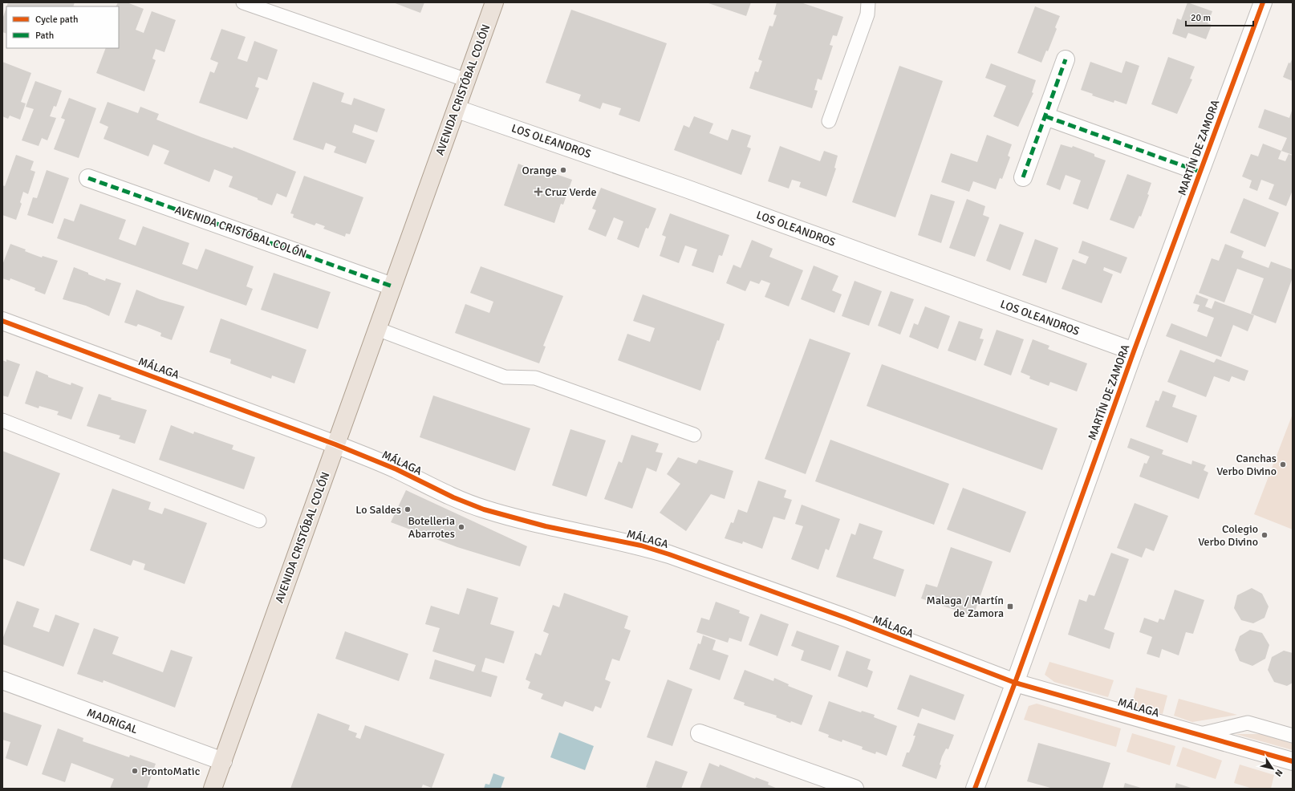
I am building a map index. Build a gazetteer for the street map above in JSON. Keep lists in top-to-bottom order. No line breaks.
{"streets":{"main road":["AVENIDA CRISTÓBAL COLÓN"],"street":["LOS OLEANDROS","MARTÍN DE ZAMORA","MÁLAGA","MADRIGAL"]},"crossings":[["AVENIDA CRISTÓBAL COLÓN","LOS OLEANDROS"],["AVENIDA CRISTÓBAL COLÓN","MÁLAGA"],["AVENIDA CRISTÓBAL COLÓN","MADRIGAL"],["LOS OLEANDROS","MARTÍN DE ZAMORA"],["MARTÍN DE ZAMORA","MÁLAGA"]],"places":{"other":["Orange","Canchas Verbo Divino","Lo Saldes","Botelleria Abarrotes","Colegio Verbo Divino","ProntoMatic"],"health":["Cruz Verde"],"transit":["Malaga / Martín de Zamora"]},"legend":["Cycle path","Path"],"scale_bar":"20 m","north":"bottom right"}
